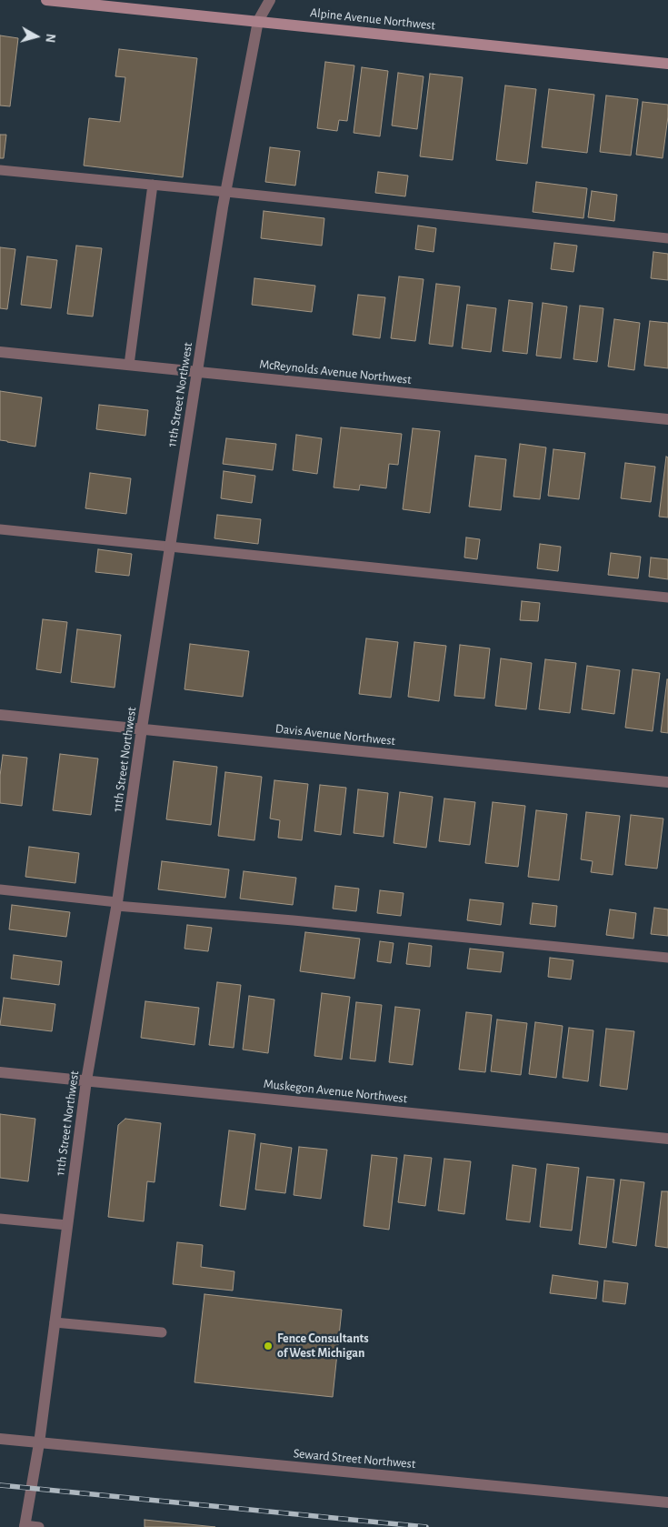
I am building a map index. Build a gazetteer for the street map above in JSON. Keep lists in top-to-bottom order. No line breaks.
{"streets":{"main road":["Alpine Avenue Northwest"],"street":["McReynolds Avenue Northwest","11th Street Northwest","Davis Avenue Northwest","Muskegon Avenue Northwest","Seward Street Northwest"]},"crossings":[["Alpine Avenue Northwest","11th Street Northwest"],["McReynolds Avenue Northwest","11th Street Northwest"],["11th Street Northwest","Davis Avenue Northwest"],["11th Street Northwest","Muskegon Avenue Northwest"],["11th Street Northwest","Seward Street Northwest"]],"places":["Fence Consultants of West Michigan"],"north":"right"}
